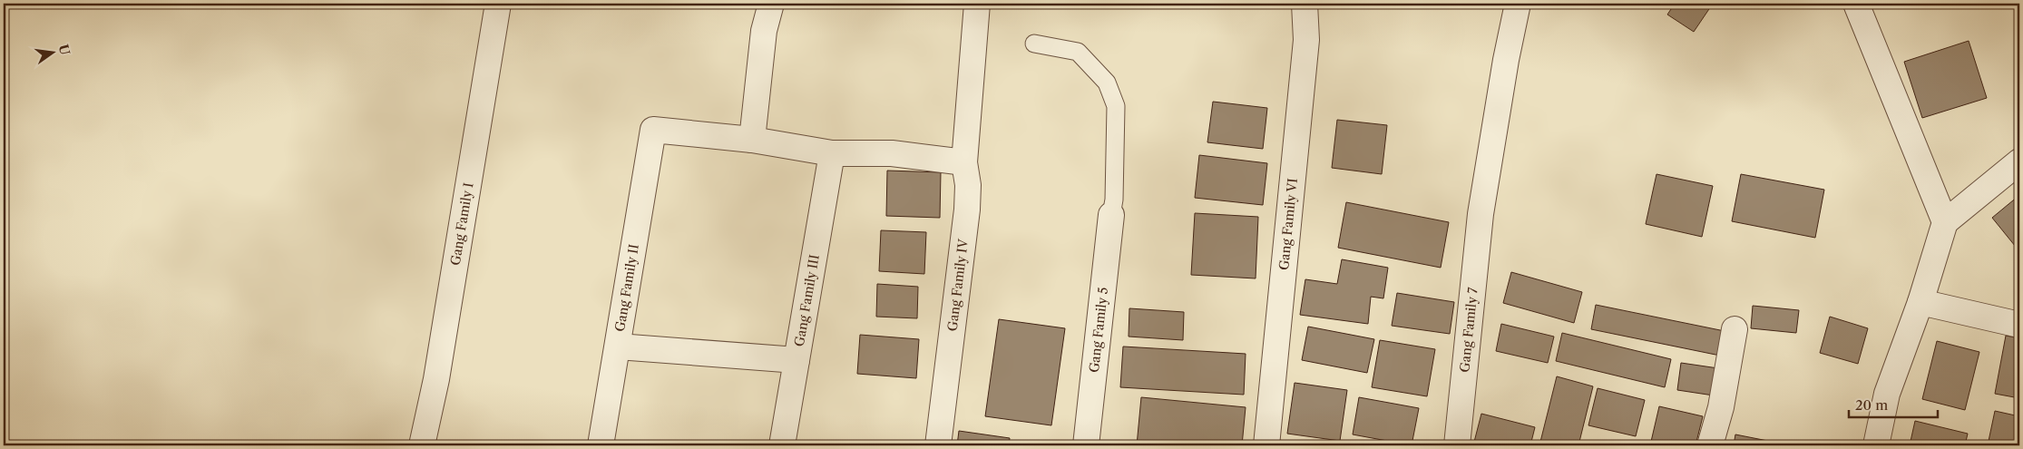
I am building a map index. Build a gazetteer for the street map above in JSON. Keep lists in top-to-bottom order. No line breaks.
{"streets":{"street":["Gang Family I","Gang Family VI","Gang Family IV","Gang Family II","Gang Family III","Gang Family 5","Gang Family 7"]},"scale_bar":"20 m","north":"right"}
